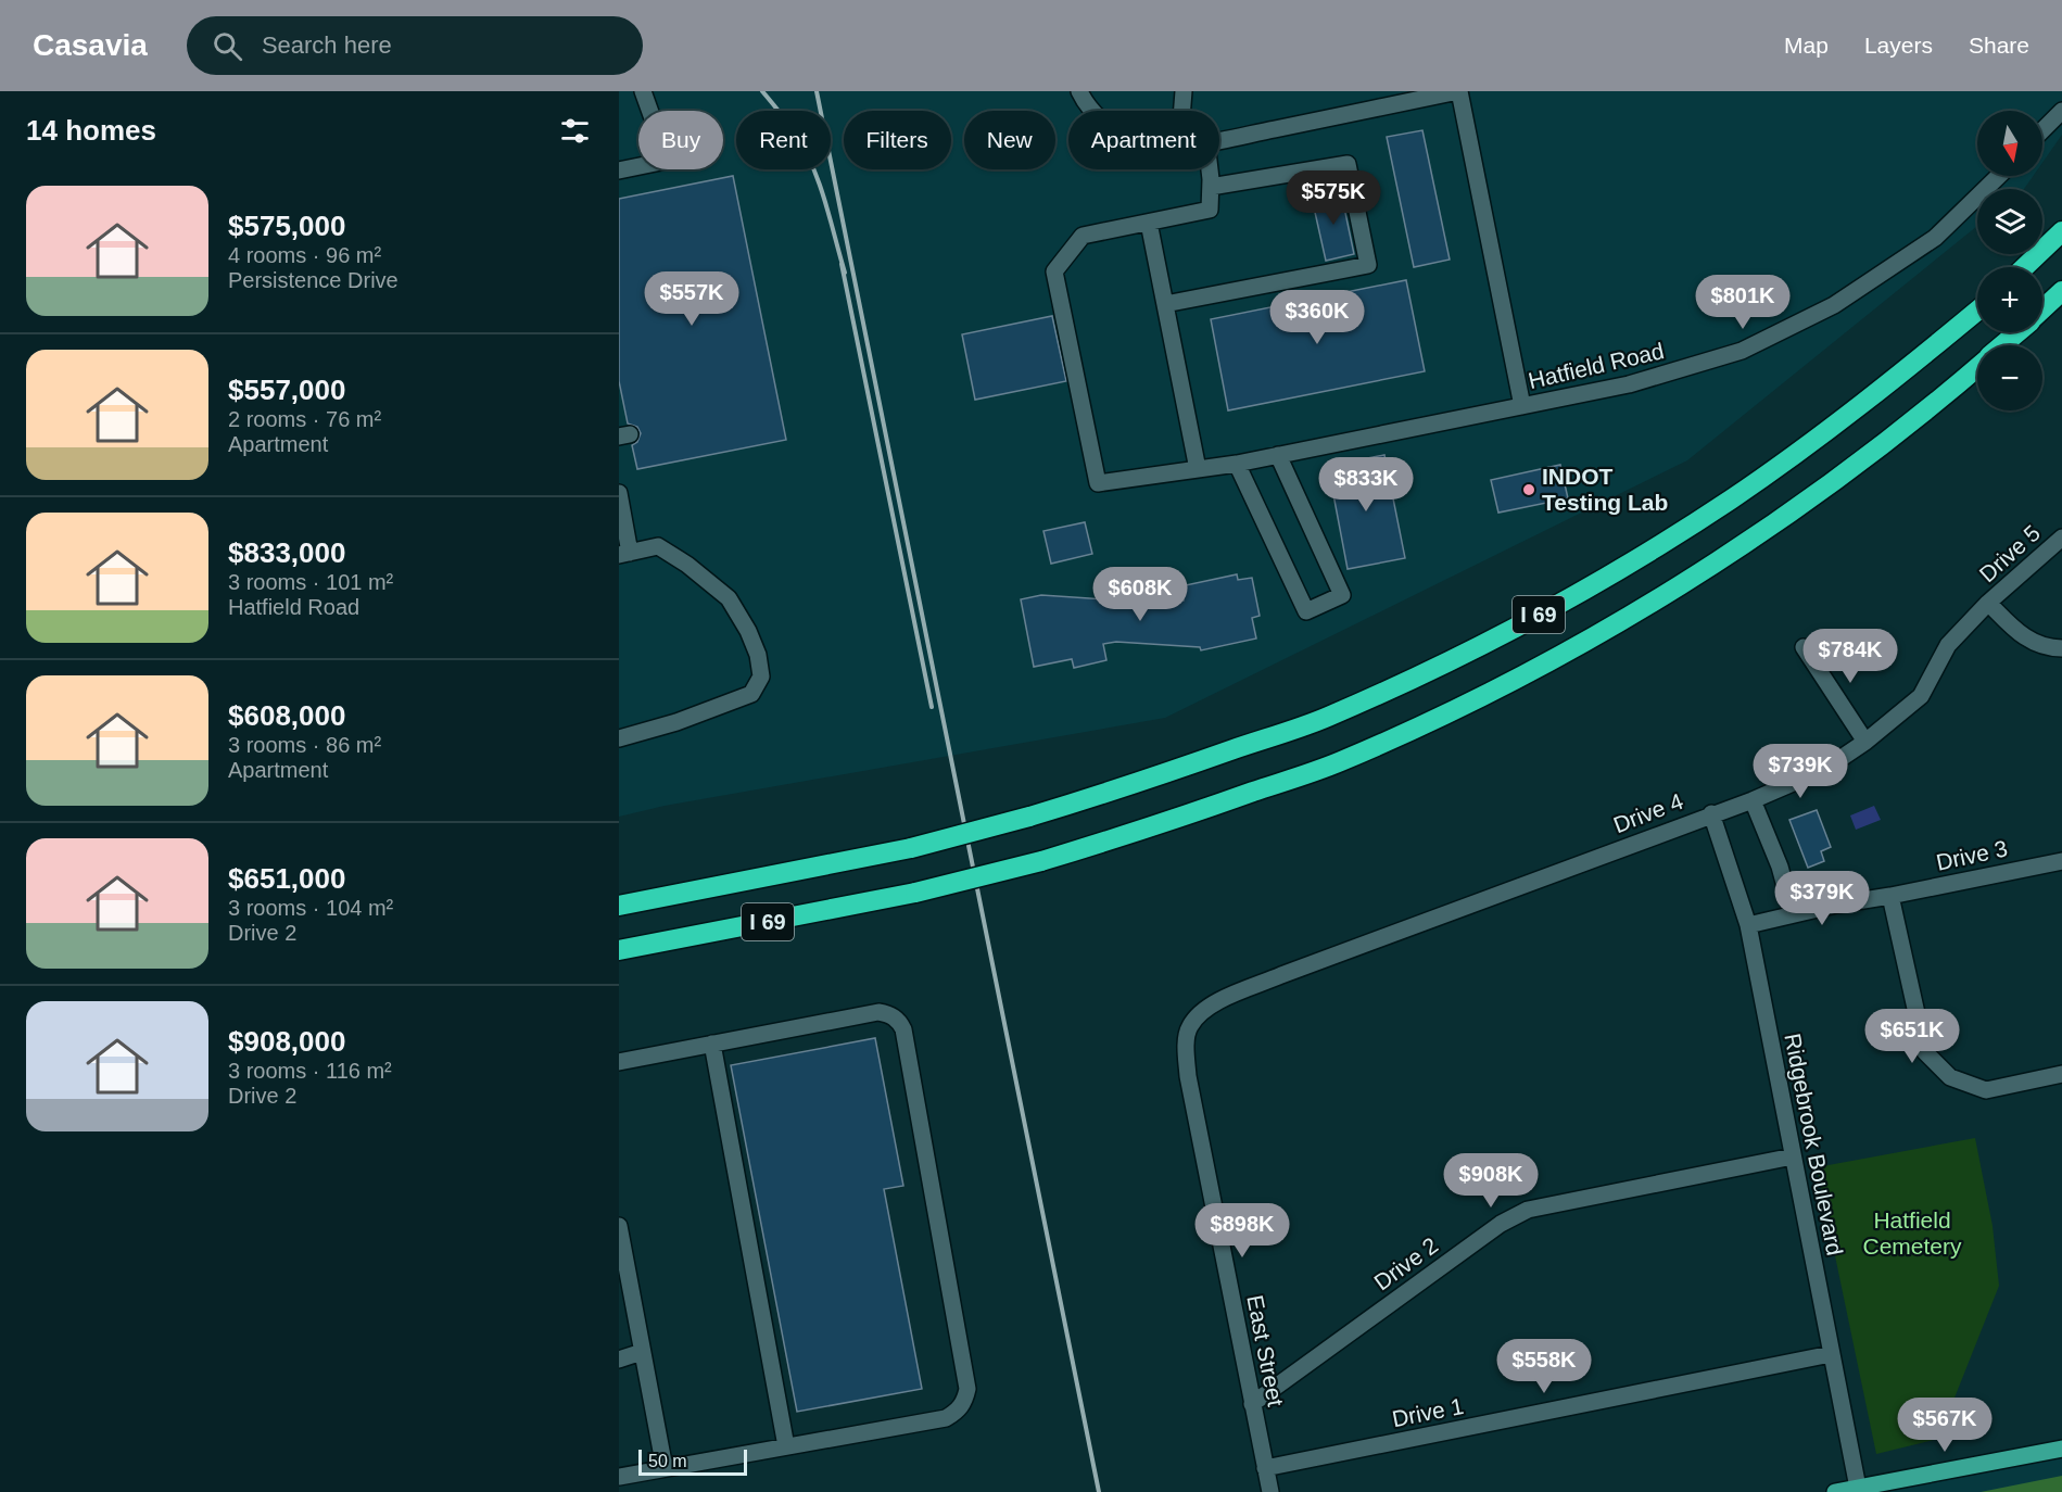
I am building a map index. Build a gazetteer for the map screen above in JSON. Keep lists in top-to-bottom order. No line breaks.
{"streets":{"highway":["I 69"],"street":["Hatfield Road","Drive 5","Drive 4","Drive 3","Ridgebrook Boulevard","Drive 2","East Street","Drive 1"]},"crossings":[["Drive 5","Drive 4"],["Drive 4","Ridgebrook Boulevard"],["Drive 4","East Street"],["Drive 3","Ridgebrook Boulevard"],["Ridgebrook Boulevard","Drive 2"],["Ridgebrook Boulevard","Drive 1"],["Drive 2","East Street"],["East Street","Drive 1"]],"parks":["Hatfield Cemetery"],"places":["INDOT Testing Lab"],"scale_bar":"50 m","north":"bottom","page":{"header":"Casavia","search":"Search here","nav":["Map","Layers","Share"],"heading":"14 homes","map_buttons":["+","−"],"chip":["Buy","Rent","Filters","New","Apartment"],"list":[{"name":"$575,000","note":"4 rooms · 96 m² · Persistence Drive"},{"name":"$557,000","note":"2 rooms · 76 m² · Apartment"},{"name":"$833,000","note":"3 rooms · 101 m² · Hatfield Road"},{"name":"$608,000","note":"3 rooms · 86 m² · Apartment"},{"name":"$651,000","note":"3 rooms · 104 m² · Drive 2"},{"name":"$908,000","note":"3 rooms · 116 m² · Drive 2"}],"price":["$575K","$557K","$801K","$360K","$833K","$608K","$784K","$739K","$379K","$651K","$908K","$898K","$558K","$567K"],"scale":"50 m"}}
